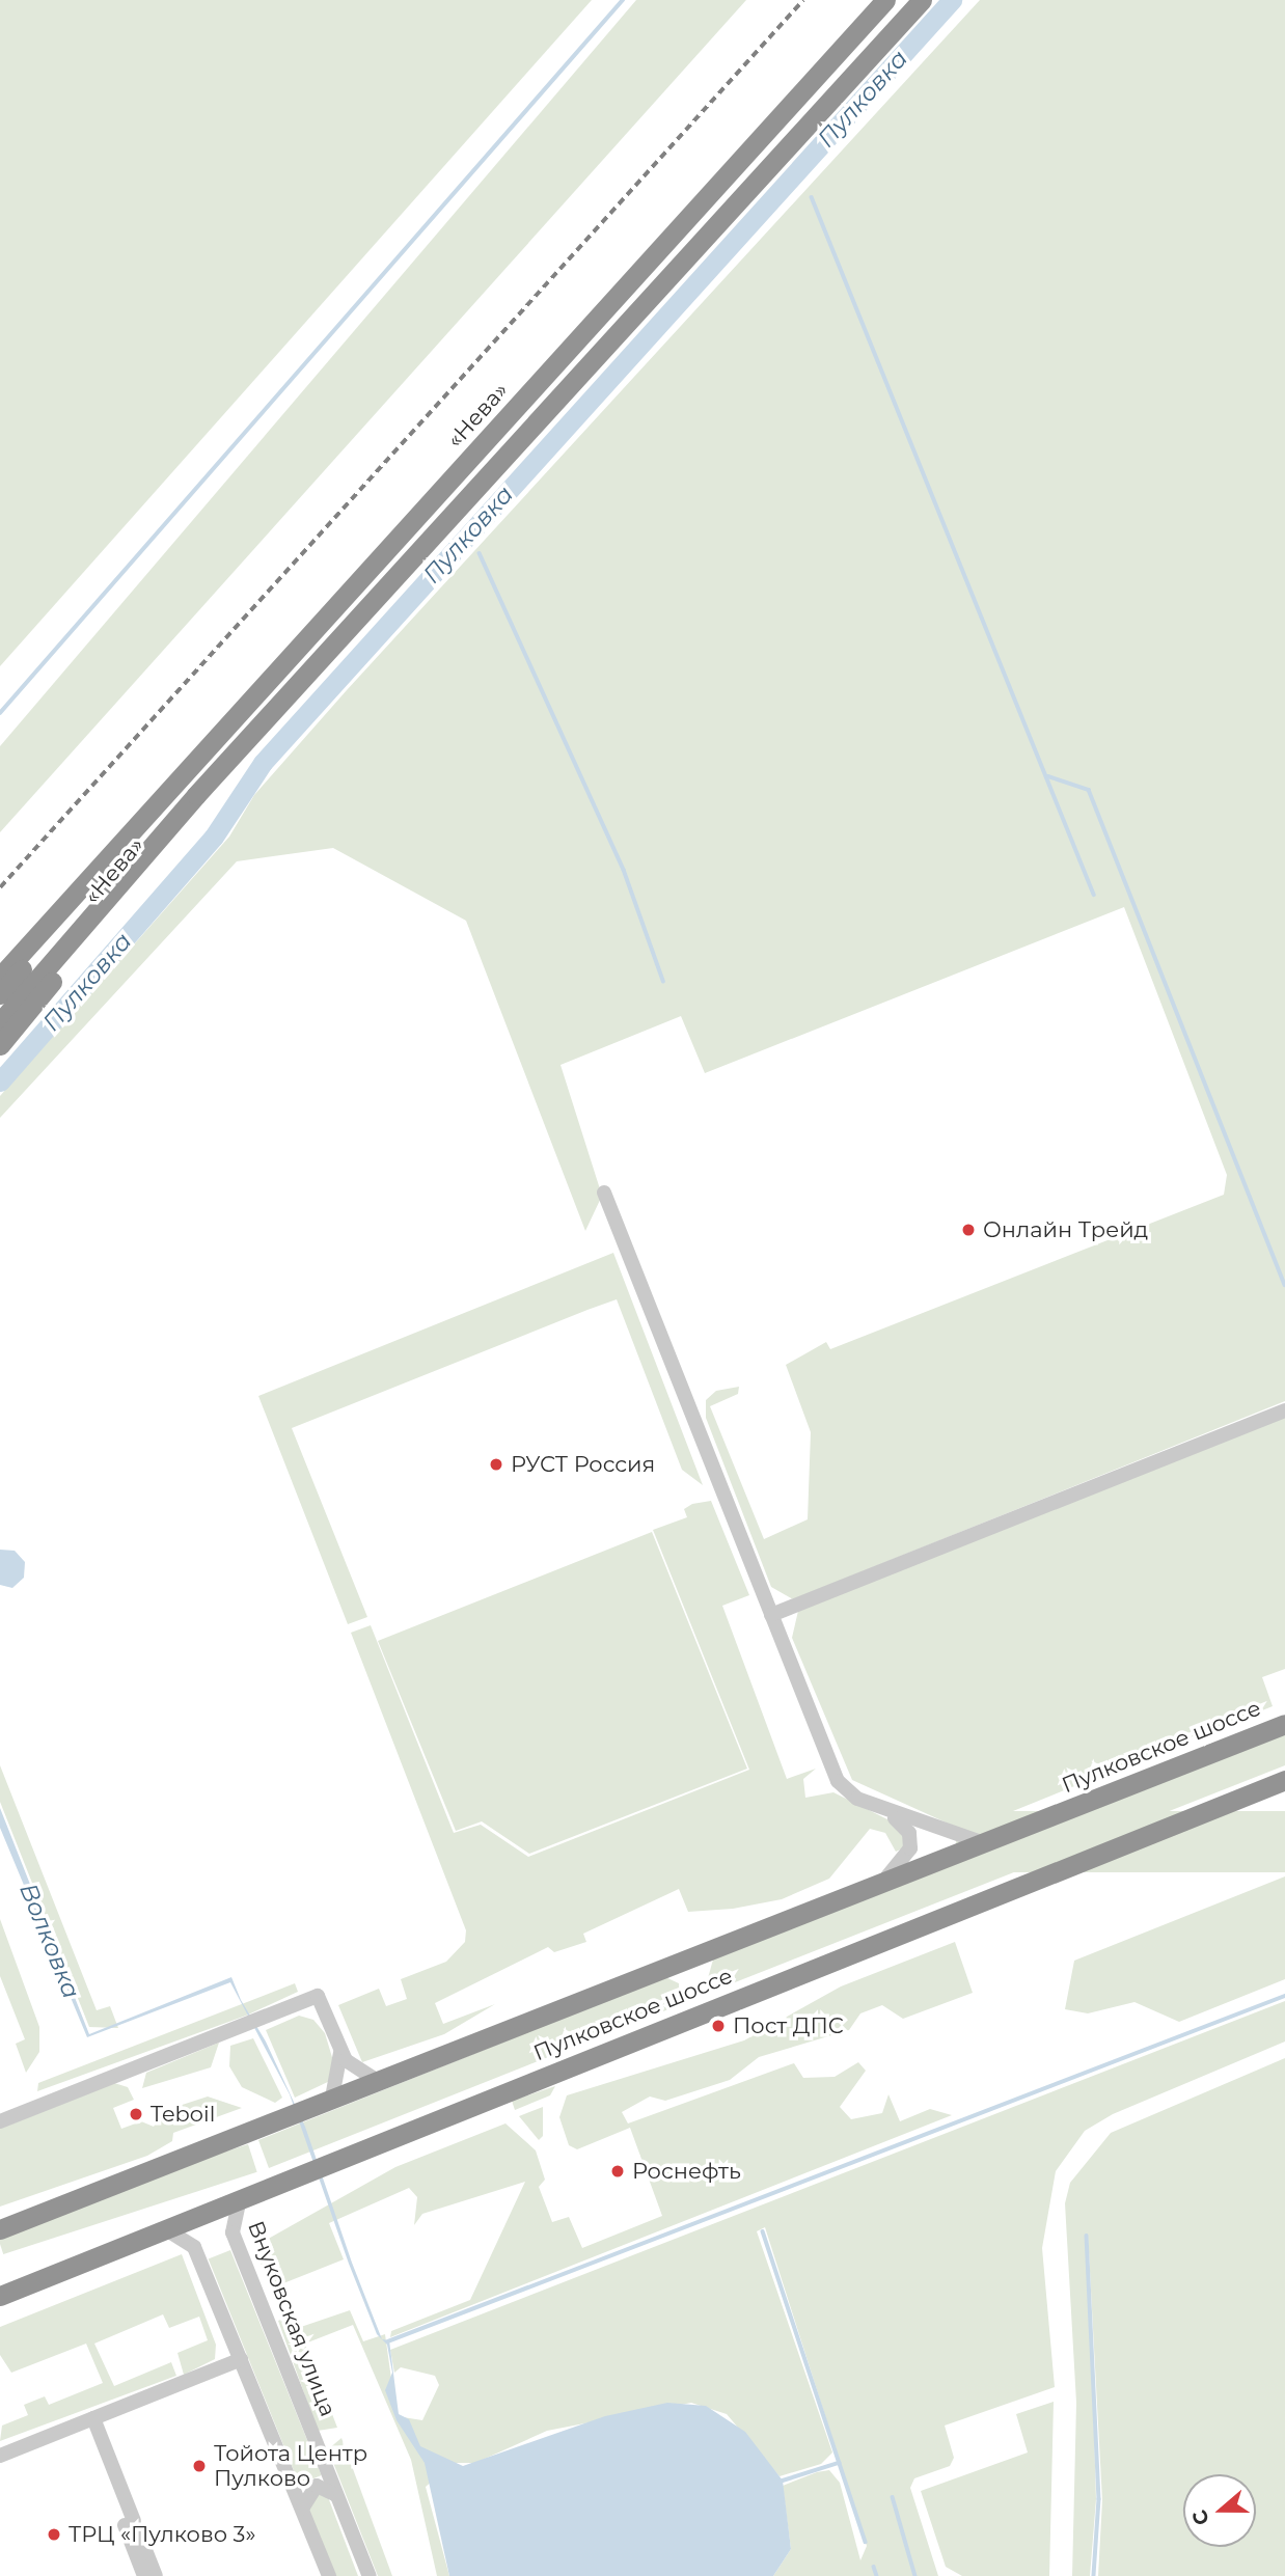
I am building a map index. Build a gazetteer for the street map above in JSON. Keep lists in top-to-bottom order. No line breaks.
{"streets":{"highway":["«Нева»","Пулковское шоссе"],"street":["Внуковская улица"]},"crossings":[["Пулковское шоссе","Внуковская улица"]],"water":["Пулковка","Волковка"],"places":["Онлайн Трейд","РУСТ Россия","Пост ДПС","Teboil","Роснефть","Тойота Центр Пулково","ТРЦ «Пулково 3»"],"north":"left"}
